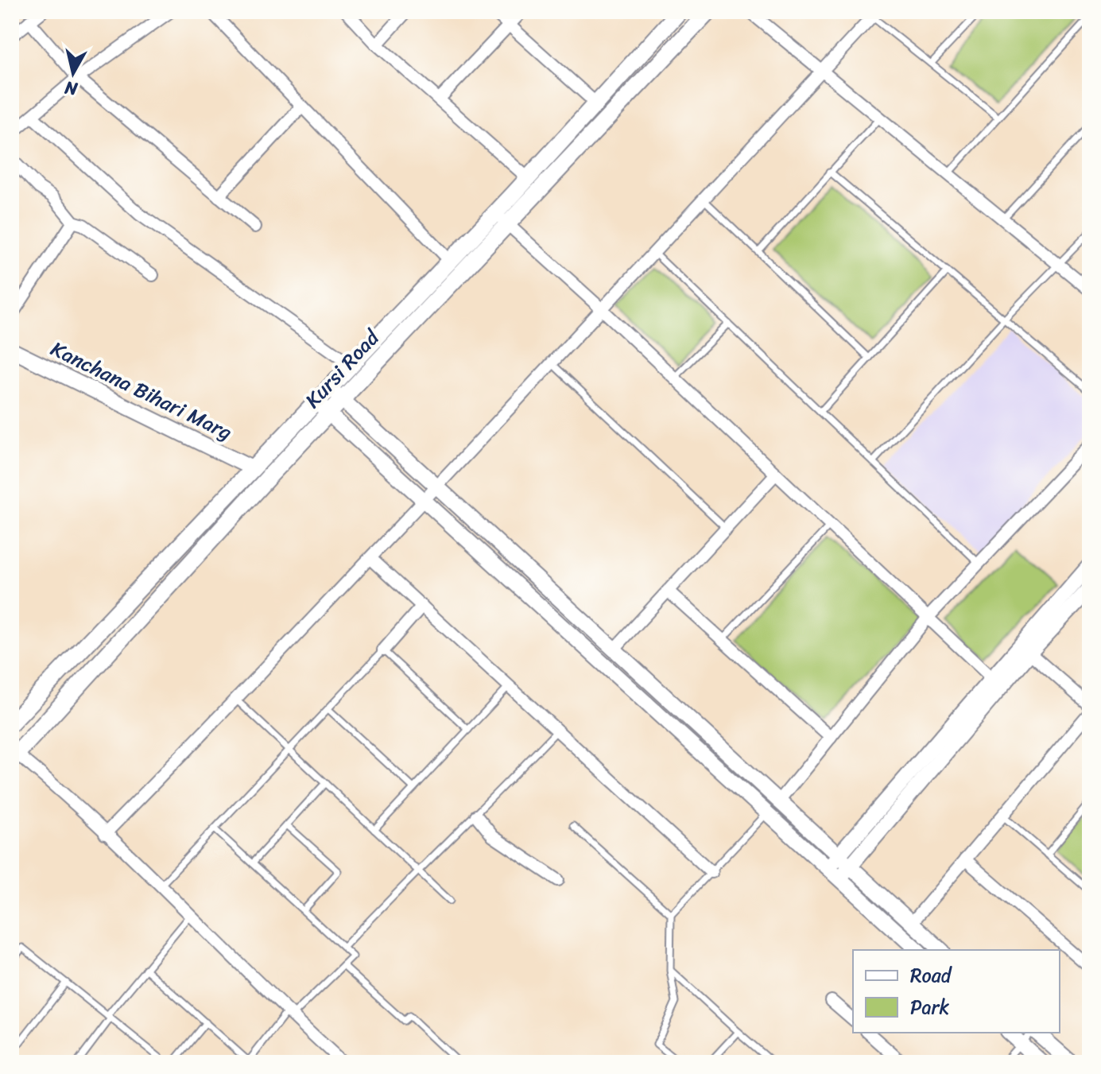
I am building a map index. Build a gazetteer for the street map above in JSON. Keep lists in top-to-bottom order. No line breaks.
{"streets":{"main road":["Kursi Road"],"street":["Kanchana Bihari Marg"]},"crossings":[["Kursi Road","Kanchana Bihari Marg"]],"legend":["Road","Park"],"north":"bottom"}
